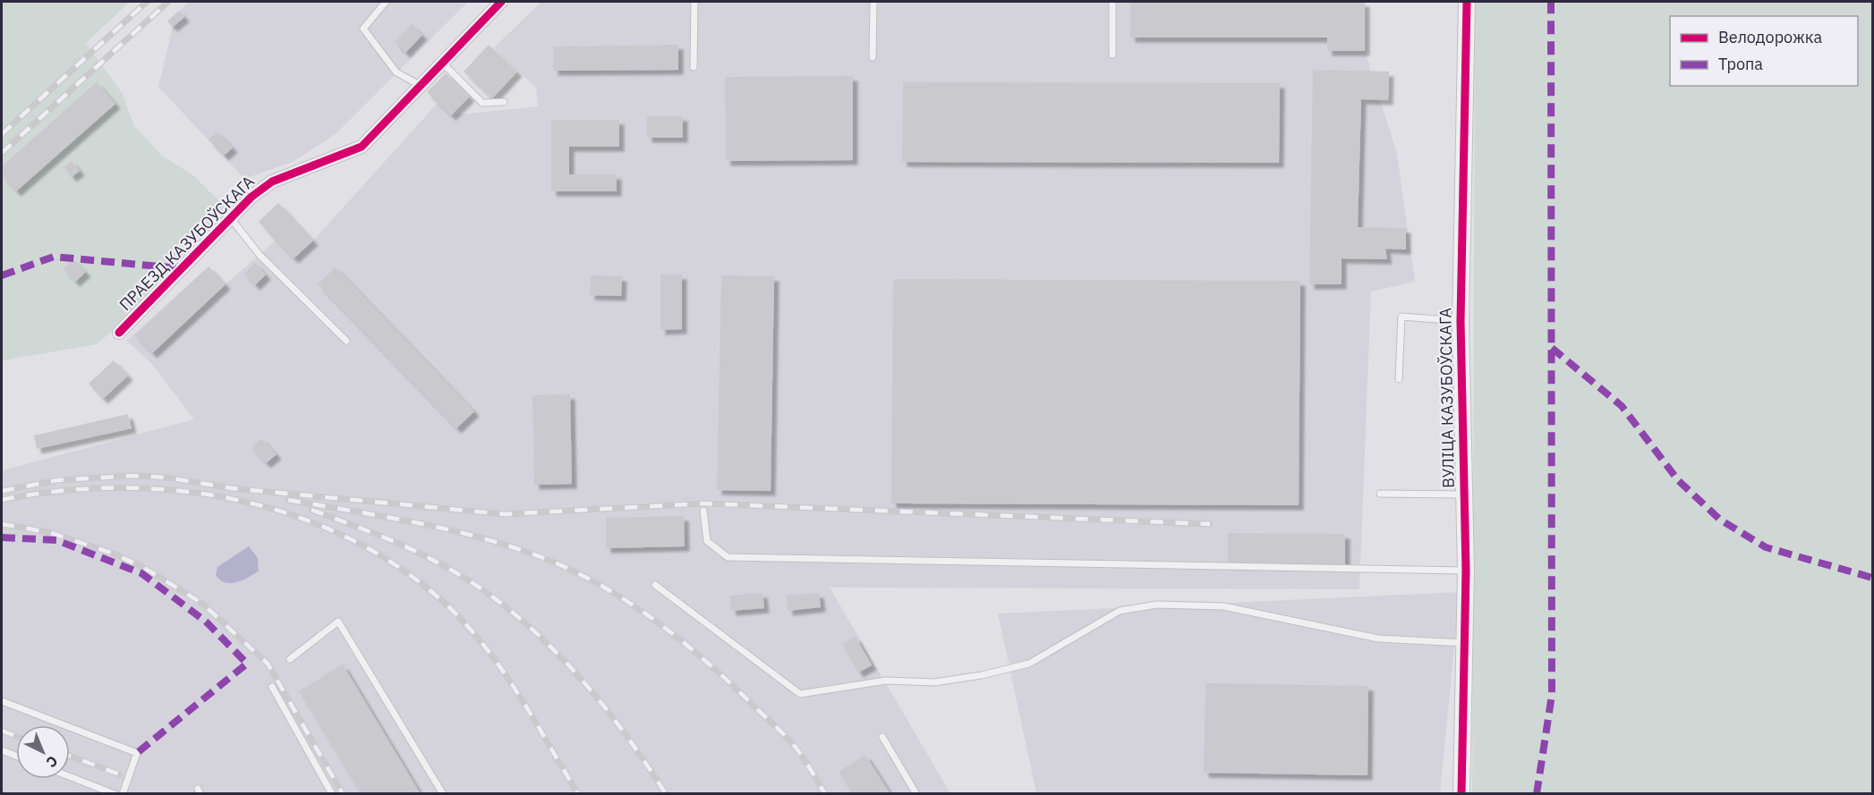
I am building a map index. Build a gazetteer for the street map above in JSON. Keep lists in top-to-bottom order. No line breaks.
{"streets":{"street":["ПРАЕЗД КАЗУБОЎСКАГА","ВУЛІЦА КАЗУБОЎСКАГА"]},"legend":["Велодорожка","Тропа"],"north":"bottom right"}
